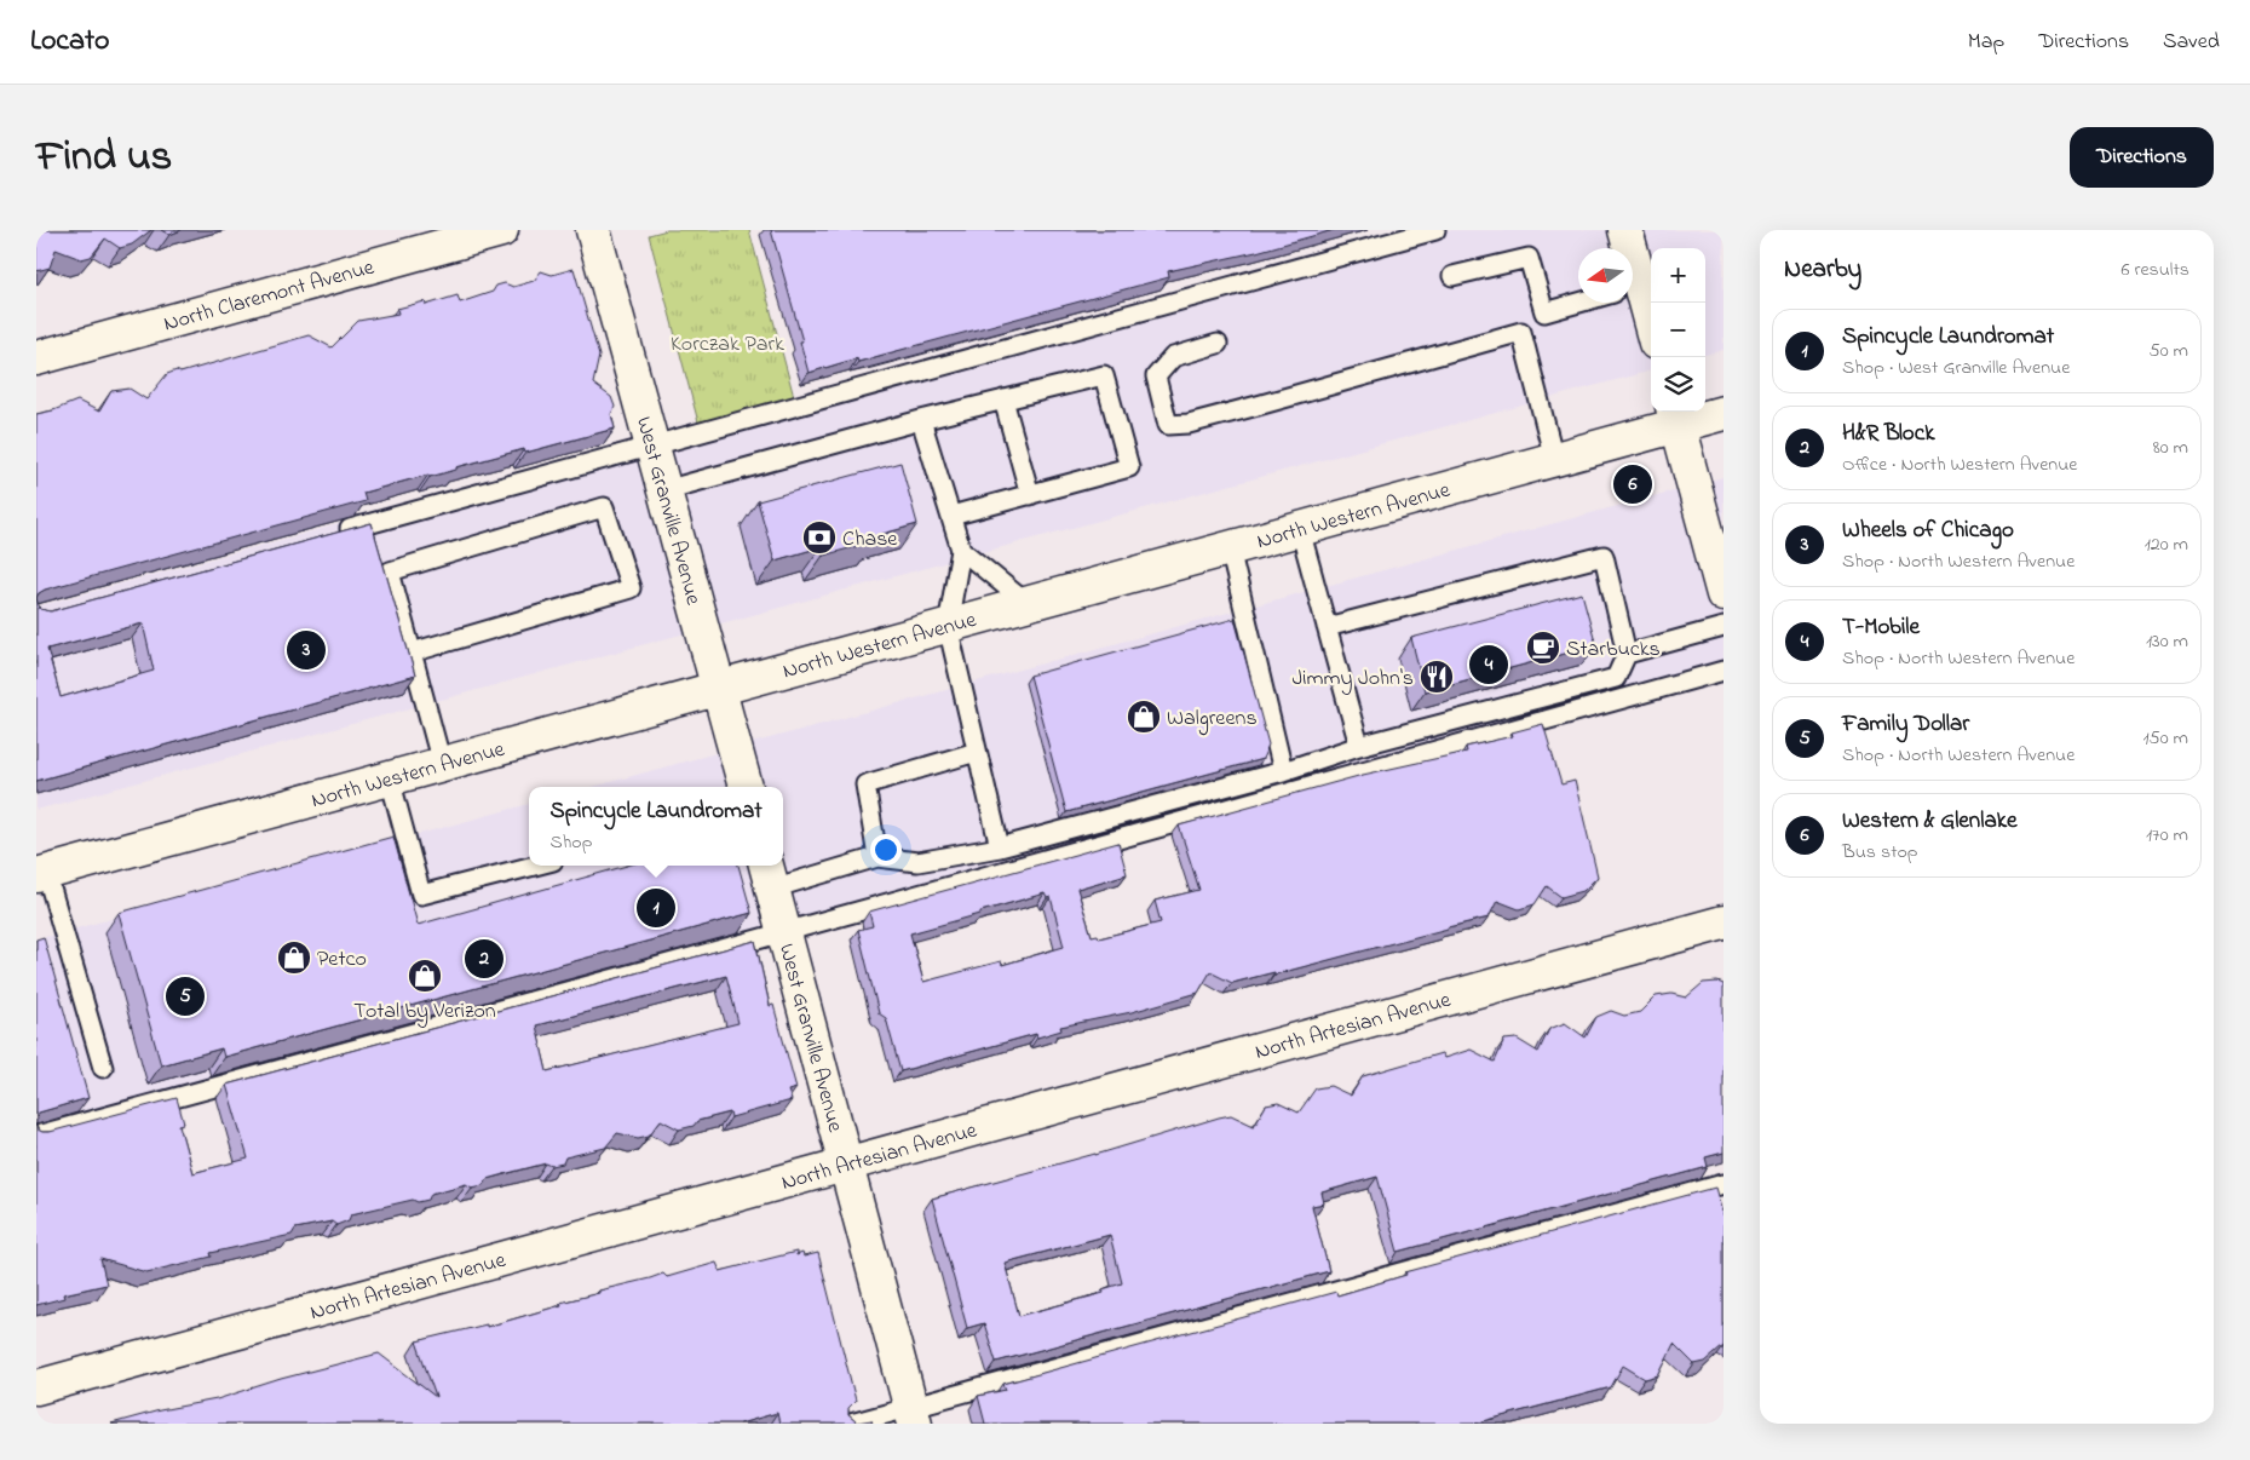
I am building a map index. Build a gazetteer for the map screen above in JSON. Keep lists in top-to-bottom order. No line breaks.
{"streets":{"street":["North Claremont Avenue","West Granville Avenue","North Western Avenue","North Artesian Avenue"]},"crossings":[["West Granville Avenue","North Western Avenue"],["West Granville Avenue","North Artesian Avenue"]],"parks":["Korczak Park"],"places":{"bank":["Chase"],"cafe":["Starbucks"],"restaurant":["Jimmy John's"],"shop":["Walgreens","Petco","Total by Verizon"]},"north":"left","page":{"header":"Locato","nav":["Map","Directions","Saved"],"title":"Find us","buttons":"Directions","heading":["Nearby","6 results"],"map_buttons":["+","−"],"list":[{"mark":"1","name":"Spincycle Laundromat","note":"Shop · West Granville Avenue","value":"50 m"},{"mark":"2","name":"H&R Block","note":"Office · North Western Avenue","value":"80 m"},{"mark":"3","name":"Wheels of Chicago","note":"Shop · North Western Avenue","value":"120 m"},{"mark":"4","name":"T-Mobile","note":"Shop · North Western Avenue","value":"130 m"},{"mark":"5","name":"Family Dollar","note":"Shop · North Western Avenue","value":"150 m"},{"mark":"6","name":"Western & Glenlake","note":"Bus stop","value":"170 m"}],"pins":["6","3","4","1","2","5"],"popup":["Spincycle Laundromat","Shop"]}}
